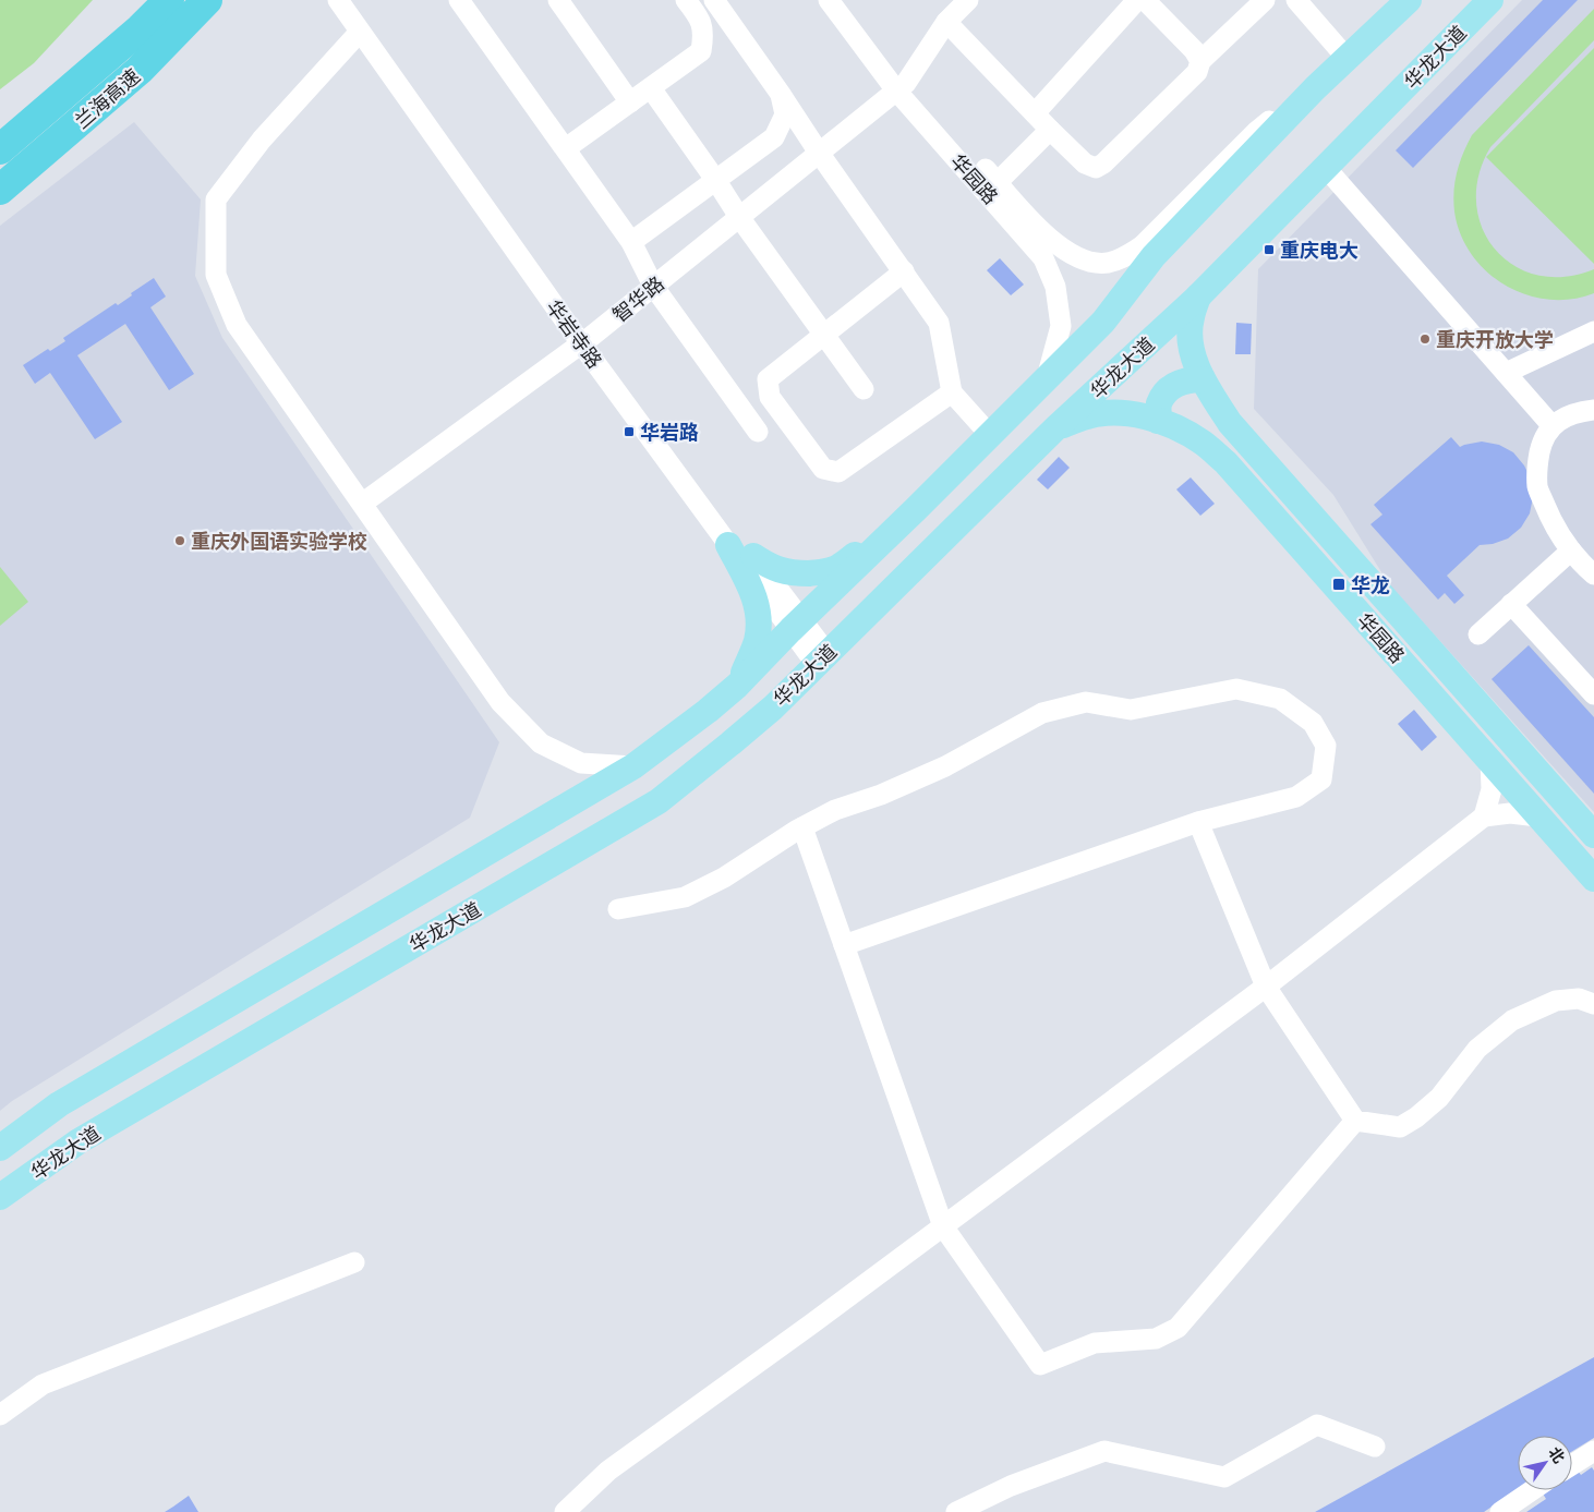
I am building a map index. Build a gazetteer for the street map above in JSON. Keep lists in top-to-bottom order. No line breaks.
{"streets":{"highway":["兰海高速"],"main road":["华龙大道","华园路"],"street":["智华路","华岩寺路"]},"crossings":[["华龙大道","华园路"],["华龙大道","华岩寺路"],["华园路","智华路"],["智华路","华岩寺路"]],"places":{"transit":["重庆电大","华岩路","华龙"],"other":["重庆开放大学","重庆外国语实验学校"]},"north":"top right"}
